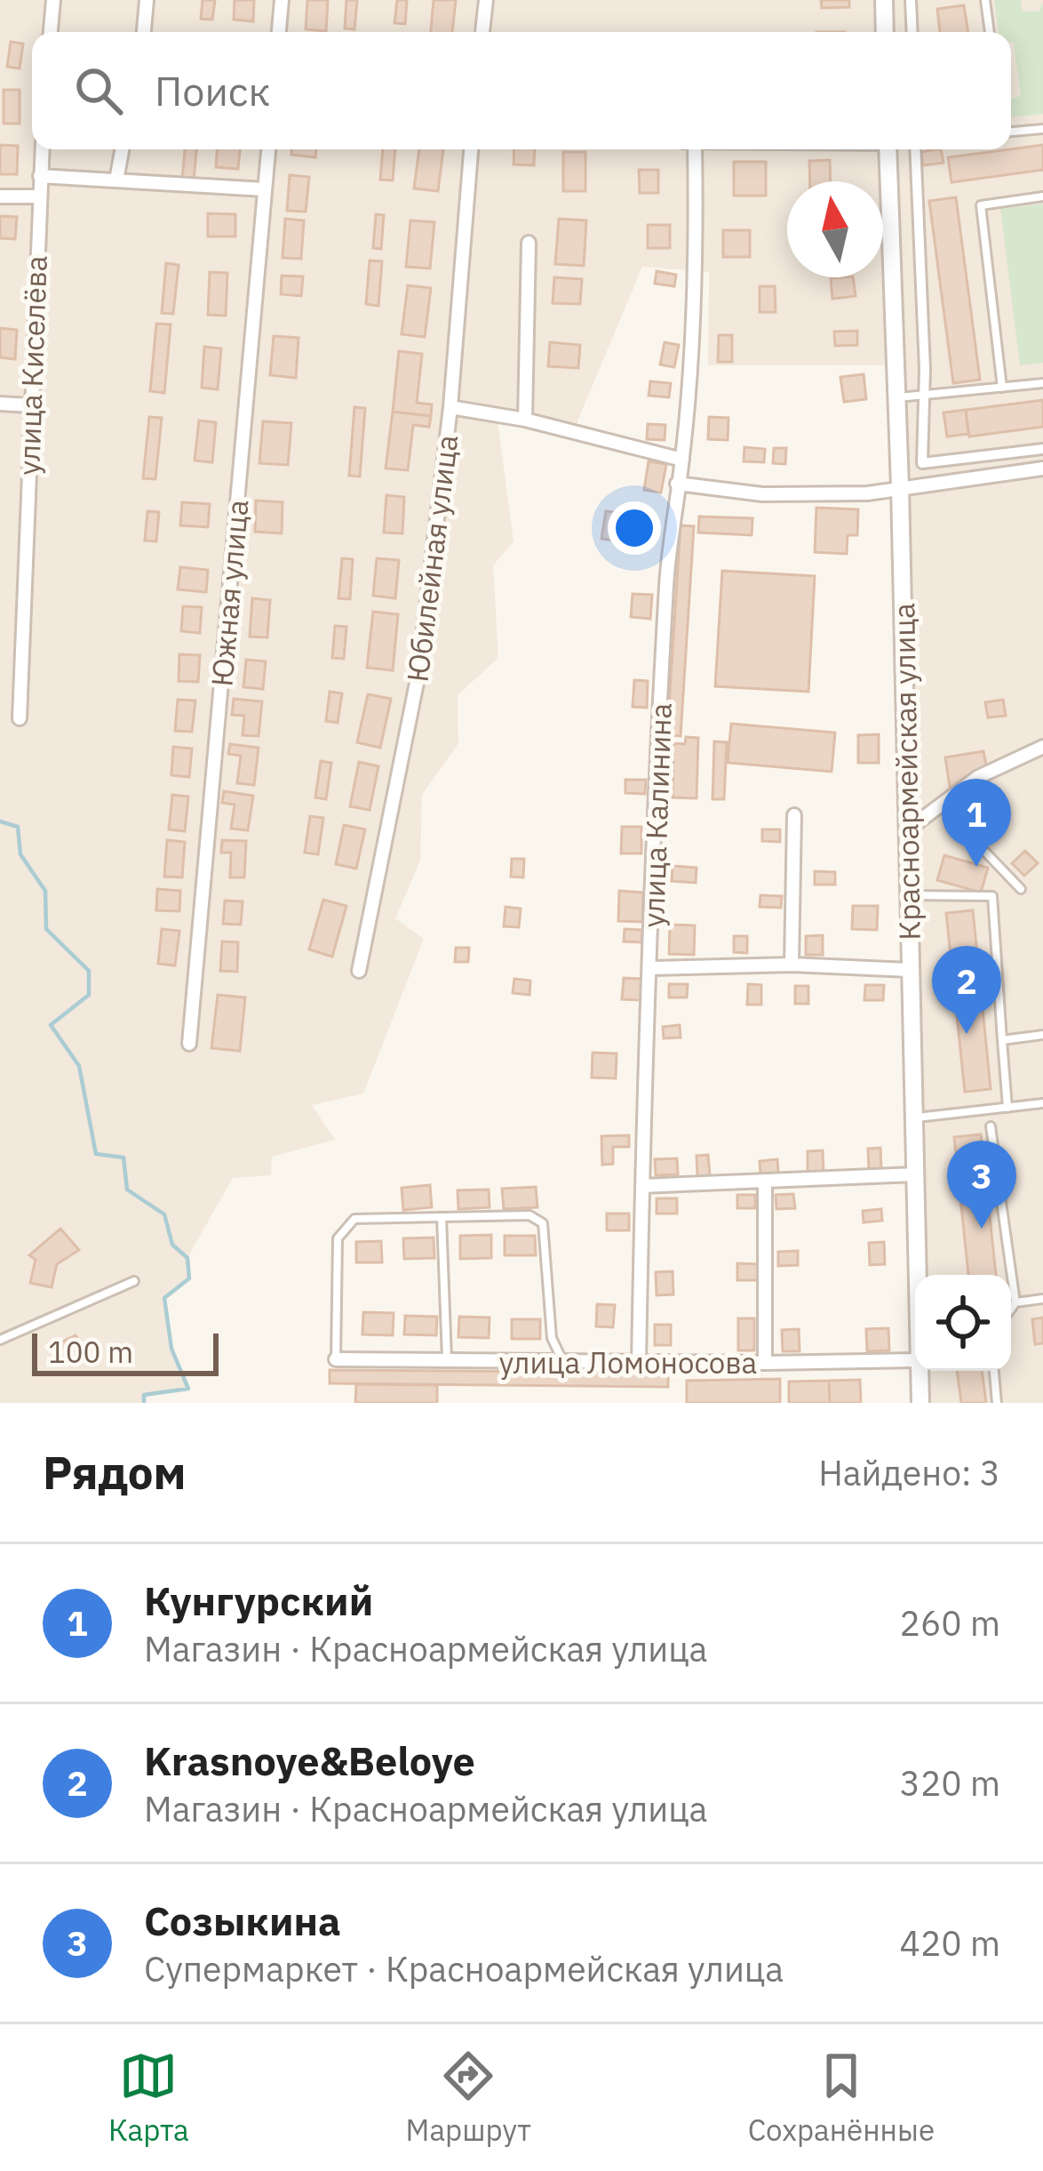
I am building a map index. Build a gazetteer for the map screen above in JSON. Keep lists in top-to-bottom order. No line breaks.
{"streets":{"street":["улица Киселёва","Юбилейная улица","Южная улица","Красноармейская улица","улица Калинина","улица Ломоносова"]},"crossings":[["улица Калинина","улица Ломоносова"]],"scale_bar":"100 m","north":"top","page":{"search":"Поиск","pins":["1","2","3"],"scale":"100 m","heading":["Рядом","Найдено: 3"],"list":[{"mark":"1","name":"Кунгурский","note":"Магазин · Красноармейская улица","value":"260 m"},{"mark":"2","name":"Krasnoye&Beloye","note":"Магазин · Красноармейская улица","value":"320 m"},{"mark":"3","name":"Созыкина","note":"Супермаркет · Красноармейская улица","value":"420 m"}],"nav":["Карта","Маршрут","Сохранённые"]}}
